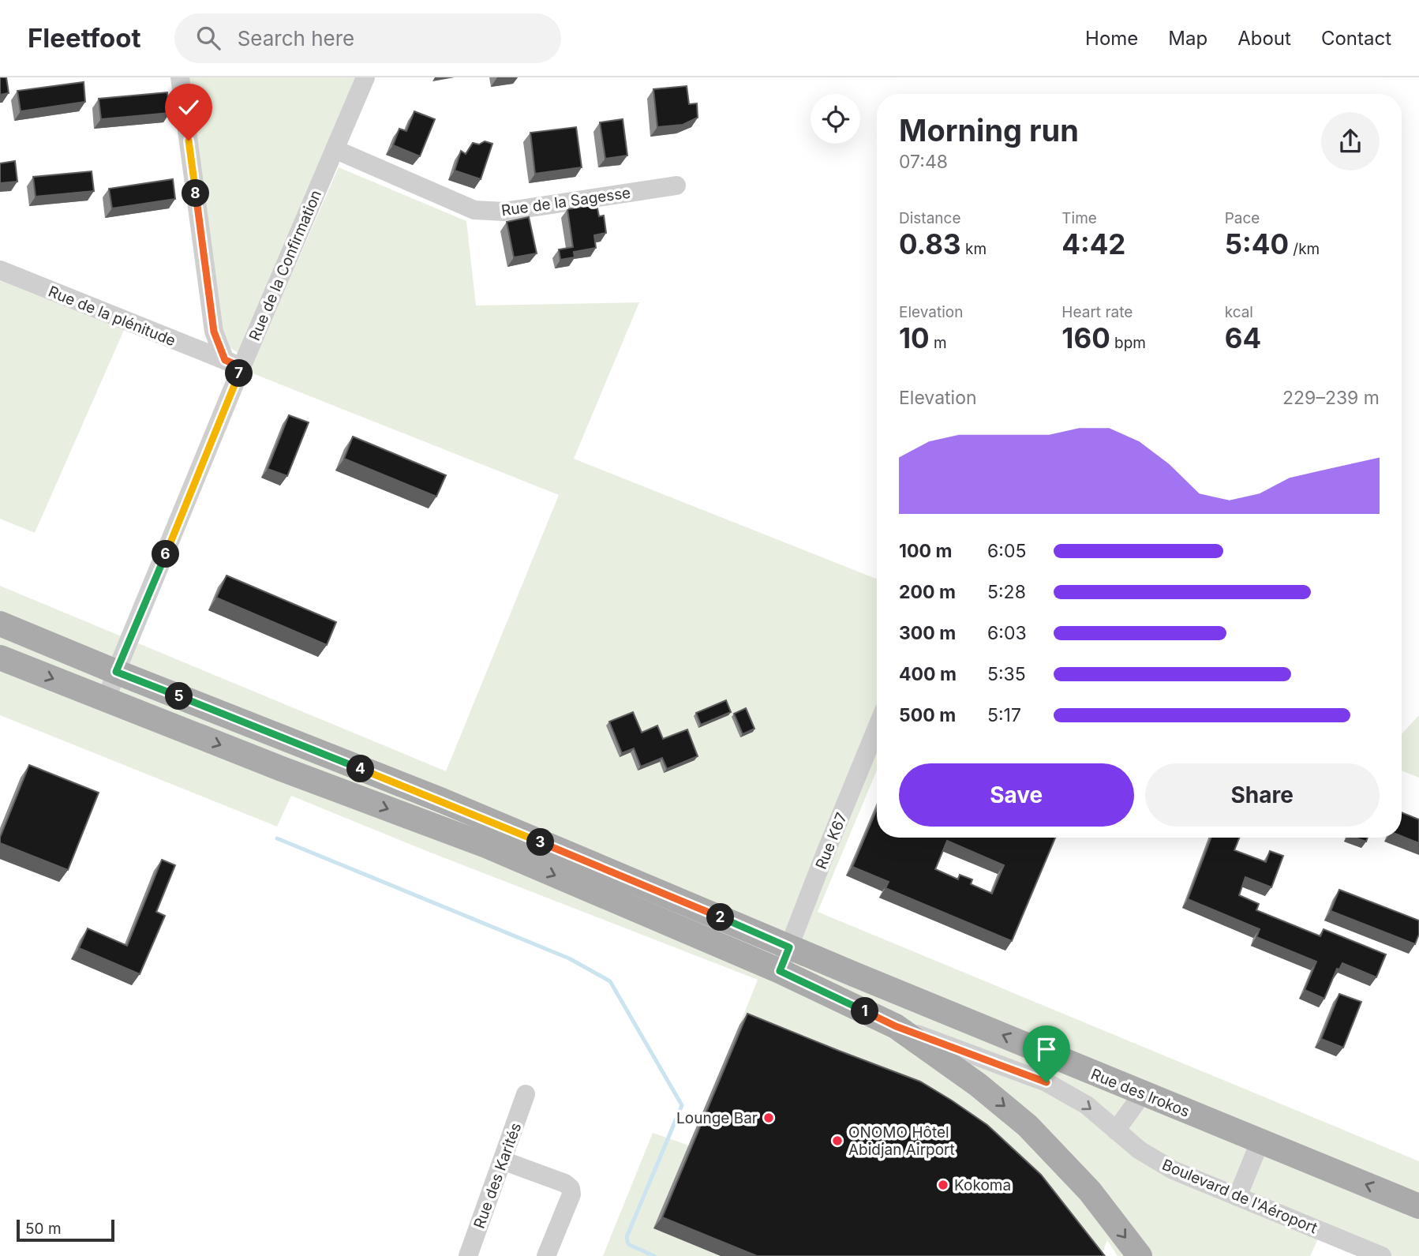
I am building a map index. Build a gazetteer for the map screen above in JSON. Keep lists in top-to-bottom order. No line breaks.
{"streets":{"main road":["Rue des Irokos"],"street":["Rue de la Sagesse","Rue de la Confirmation","Rue de la plénitude","Rue K67","Rue des Karités","Boulevard de l'Aéroport"]},"crossings":[["Rue de la Sagesse","Rue de la Confirmation"],["Rue de la Confirmation","Rue de la plénitude"],["Rue de la Confirmation","Rue des Irokos"],["Rue K67","Rue des Irokos"]],"one_way":["Boulevard de l'Aéroport"],"places":["Lounge Bar","ONOMO Hôtel Abidjan Airport","Kokoma"],"scale_bar":"50 m","page":{"header":"Fleetfoot","search":"Search here","nav":["Home","Map","About","Contact"],"heading":["Morning run","07:48"],"pins":["8","7","6","5","4","3","2","1"],"stats":[["Distance","0.83 km"],["Time","4:42"],["Pace","5:40 /km"],["Elevation","10 m"],["Heart rate","160 bpm"],["kcal","64"]],"chart":["Elevation","229–239 m"],"list":[{"name":"100 m","note":"6:05"},{"name":"200 m","note":"5:28"},{"name":"300 m","note":"6:03"},{"name":"400 m","note":"5:35"},{"name":"500 m","note":"5:17"}],"buttons":["Save","Share"],"scale":"50 m"}}
